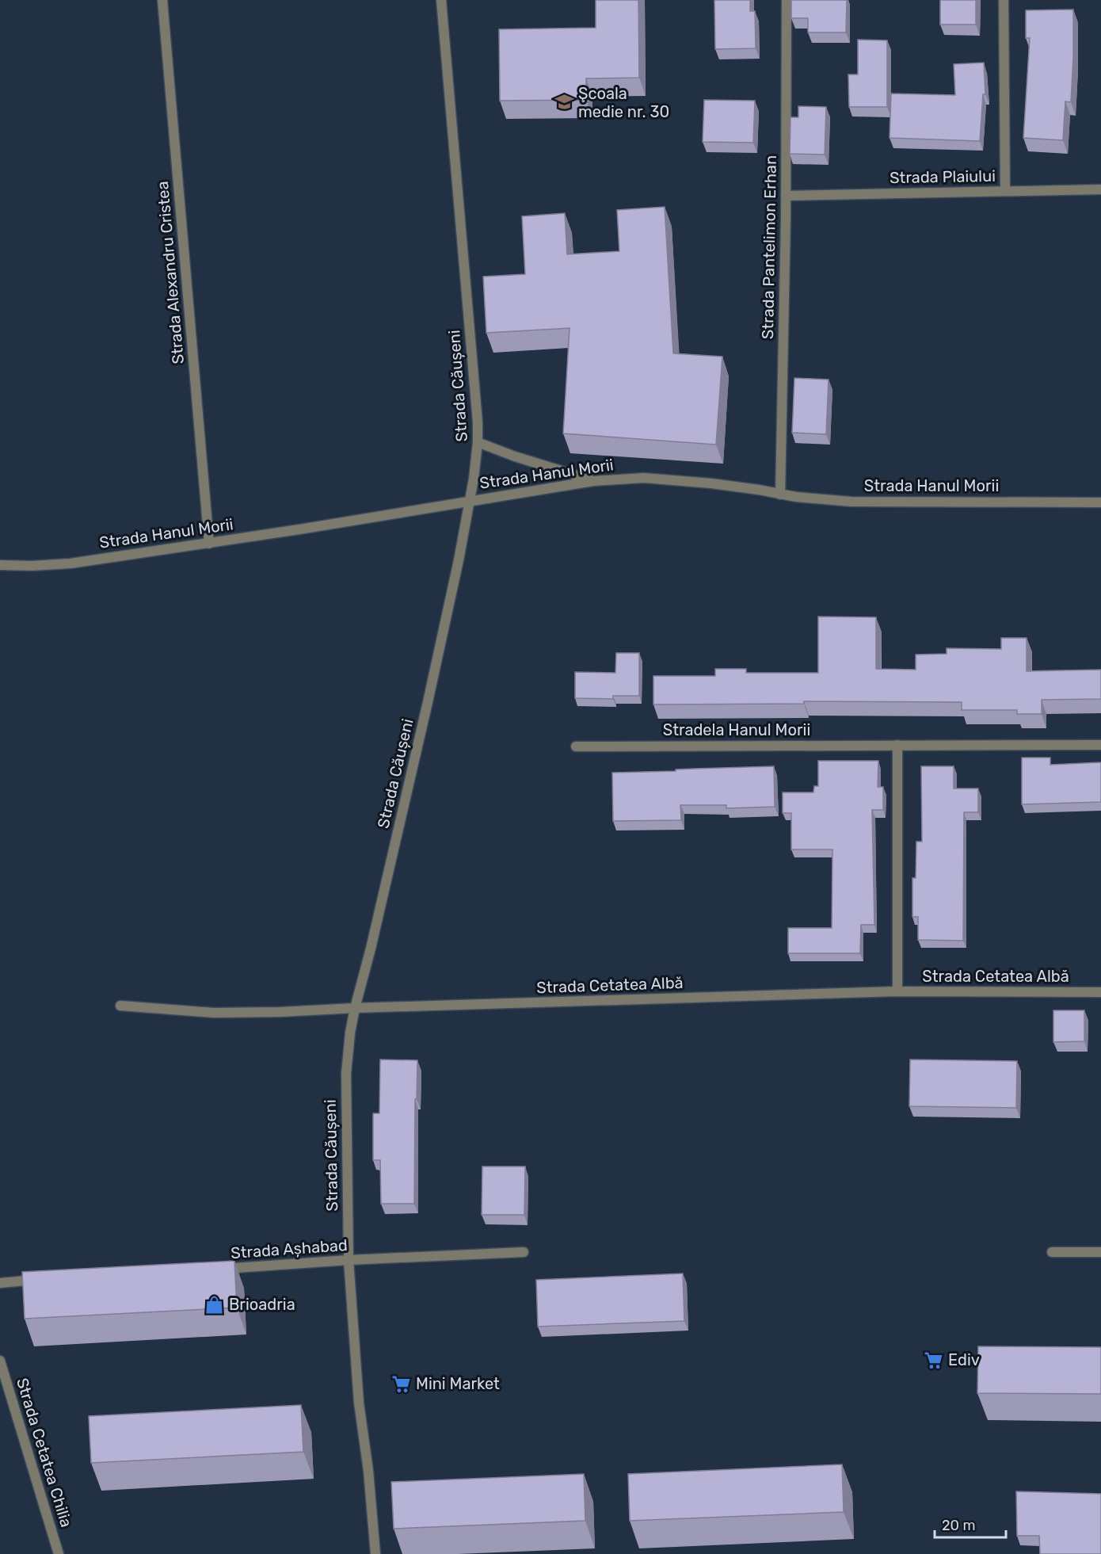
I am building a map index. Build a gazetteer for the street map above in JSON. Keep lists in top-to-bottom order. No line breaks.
{"streets":{"street":["Strada Plaiului","Strada Pantelimon Erhan","Strada Alexandru Cristea","Strada Căușeni","Strada Hanul Morii","Stradela Hanul Morii","Strada Cetatea Albă","Strada Așhabad","Strada Cetatea Chilia"]},"crossings":[["Strada Plaiului","Strada Pantelimon Erhan"],["Strada Pantelimon Erhan","Strada Hanul Morii"],["Strada Alexandru Cristea","Strada Hanul Morii"],["Strada Căușeni","Strada Hanul Morii"],["Strada Căușeni","Strada Cetatea Albă"],["Strada Căușeni","Strada Așhabad"]],"places":{"school or university":["Şcoala medie nr. 30"],"shop":["Brioadria"],"supermarket":["Ediv","Mini Market"]},"scale_bar":"20 m"}
